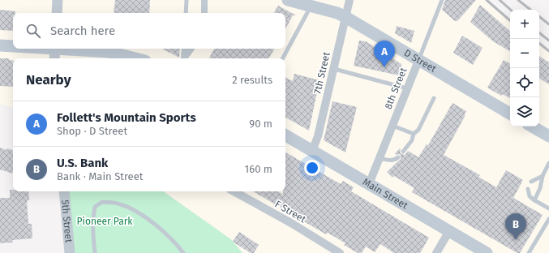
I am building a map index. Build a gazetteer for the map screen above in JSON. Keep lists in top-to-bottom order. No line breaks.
{"streets":{"main road":["D Street","Main Street"],"street":["7th Street","8th Street","F Street","5th Street"]},"crossings":[["D Street","7th Street"],["D Street","8th Street"],["7th Street","Main Street"],["8th Street","Main Street"]],"parks":["Pioneer Park"],"page":{"map_buttons":["+","−"],"search":"Search here","pins":["A","B"],"heading":["Nearby","2 results"],"list":[{"mark":"A","name":"Follett's Mountain Sports","note":"Shop · D Street","value":"90 m"},{"mark":"B","name":"U.S. Bank","note":"Bank · Main Street","value":"160 m"}]}}
